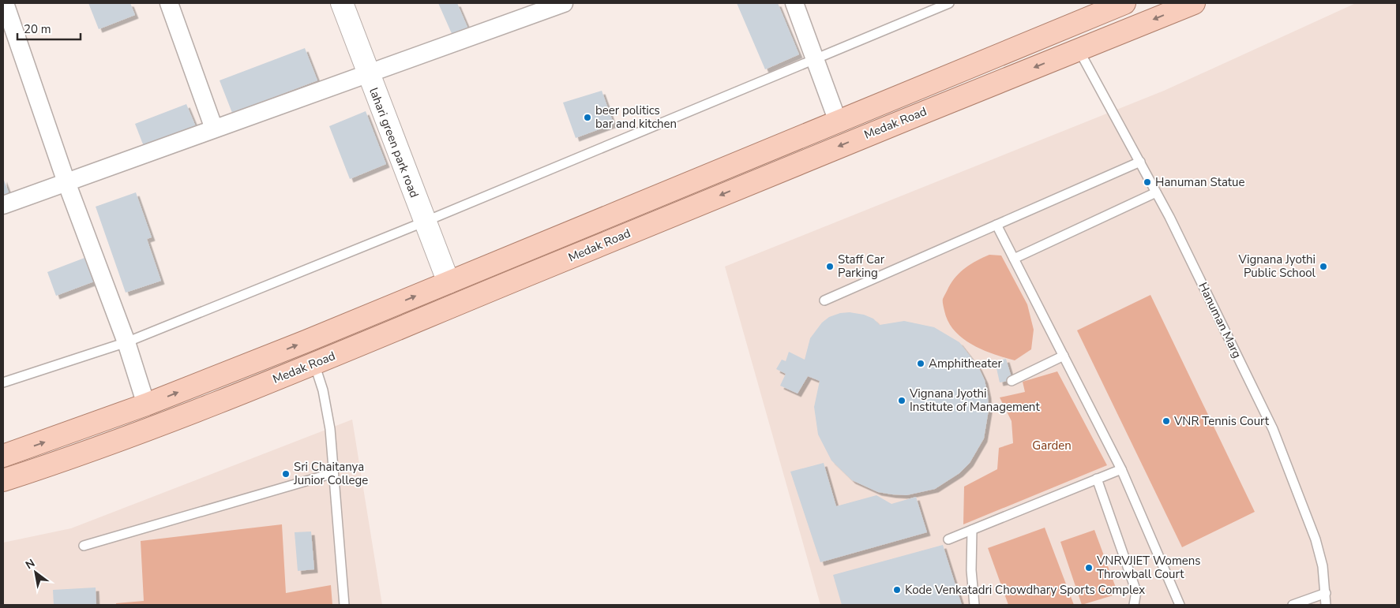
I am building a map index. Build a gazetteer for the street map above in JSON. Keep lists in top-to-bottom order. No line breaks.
{"streets":{"main road":["Medak Road"],"street":["lahari green park road"],"lane":["Hanuman Marg"]},"crossings":[["Medak Road","lahari green park road"],["Medak Road","Hanuman Marg"]],"parks":["Garden"],"places":["beer politics bar and kitchen","Hanuman Statue","Staff Car Parking","Vignana Jyothi Public School","Amphitheater","Vignana Jyothi Institute of Management","VNR Tennis Court","Sri Chaitanya Junior College","VNRVJIET Womens Throwball Court","Kode Venkatadri Chowdhary Sports Complex"],"scale_bar":"20 m","north":"top left"}
